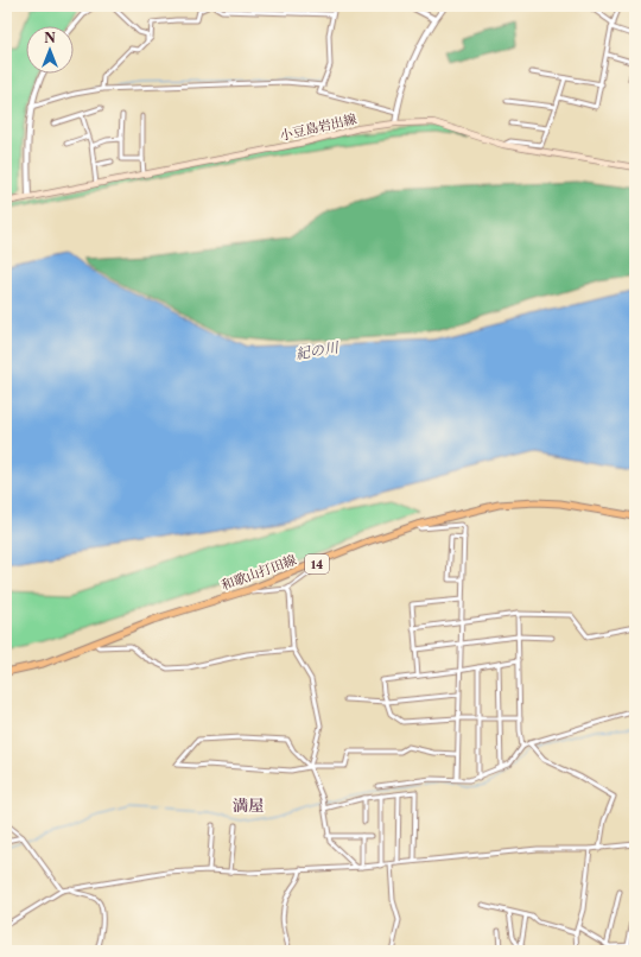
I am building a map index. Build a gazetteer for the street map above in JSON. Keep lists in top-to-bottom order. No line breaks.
{"streets":{"main road":["小豆島岩出線","14","和歌山打田線"]},"districts":["満屋"],"water":["紀の川"],"north":"top"}
